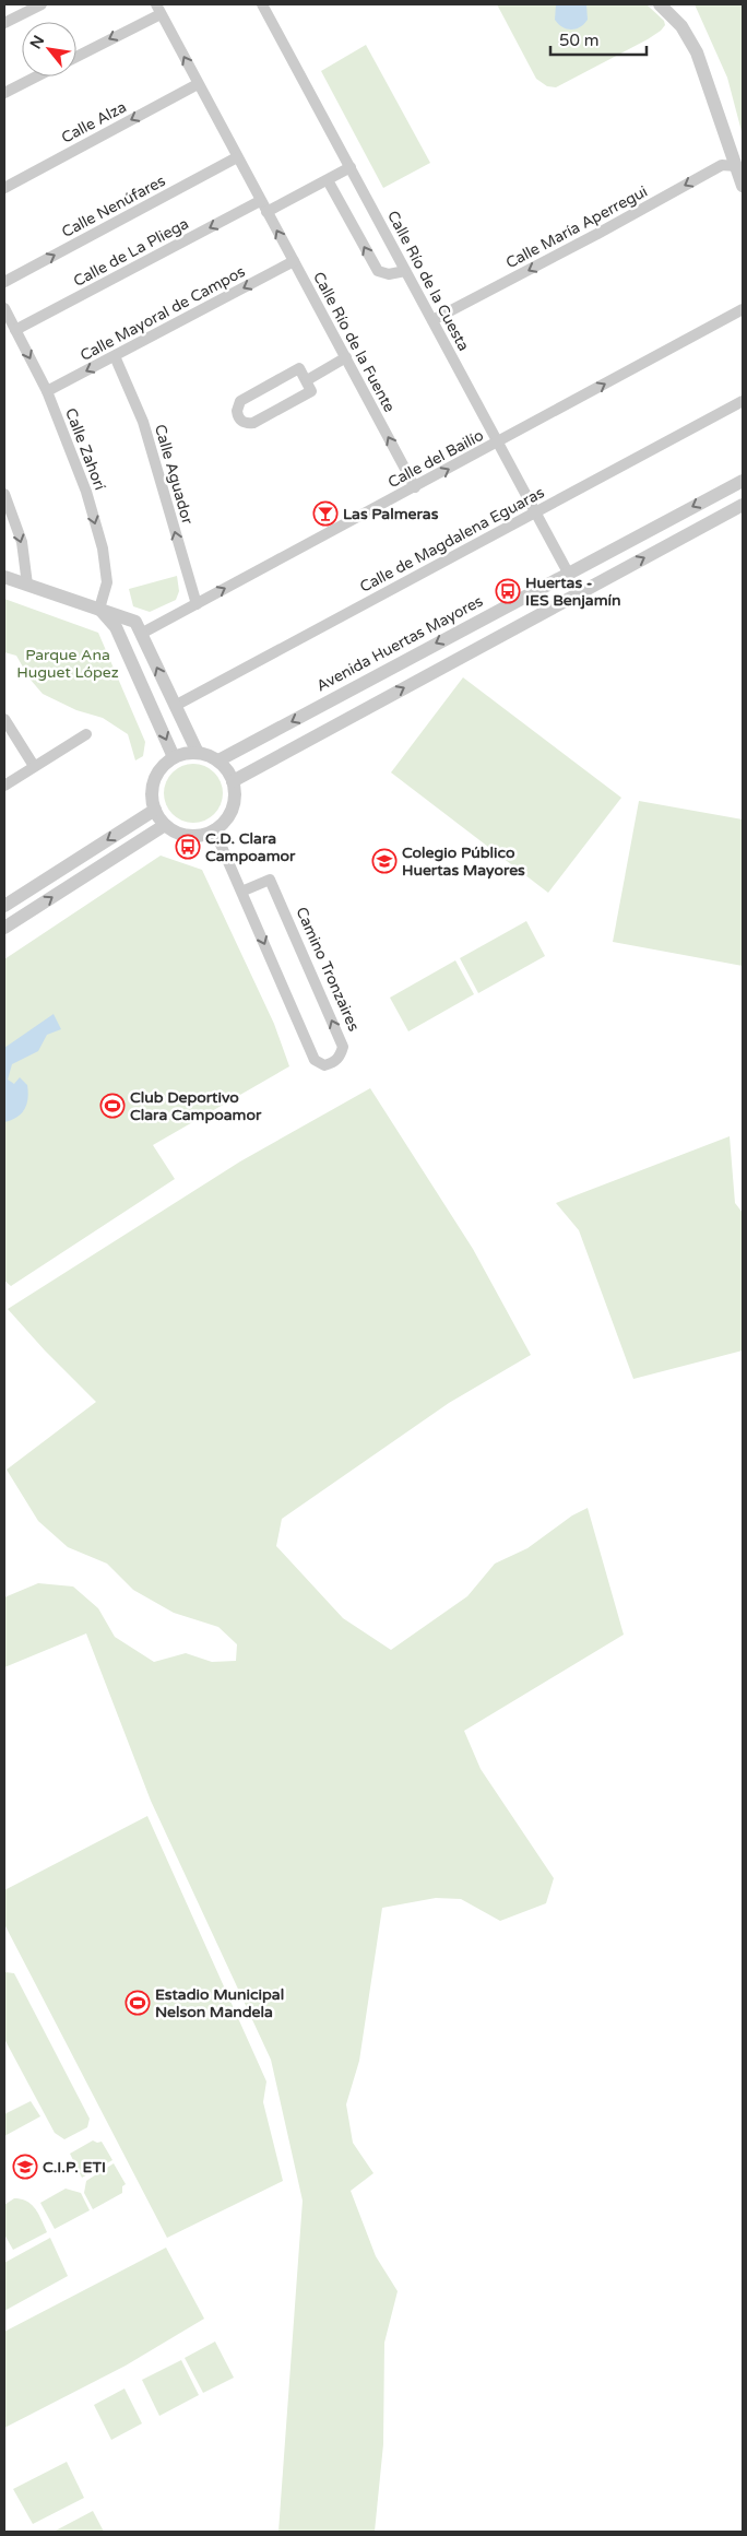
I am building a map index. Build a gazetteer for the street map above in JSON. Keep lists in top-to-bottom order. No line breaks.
{"streets":{"street":["Calle Alza","Calle Nenúfares","Calle María Aperregui","Calle de La Pliega","Calle Río de la Cuesta","Calle Mayoral de Campos","Calle Río de la Fuente","Calle Zahorí","Calle del Bailío","Calle Aguador","Calle de Magdalena Eguaras","Avenida Huertas Mayores","Camino Tronzaires"]},"crossings":[["Calle Alza","Calle Río de la Fuente"],["Calle Nenúfares","Calle Río de la Fuente"],["Calle María Aperregui","Calle Río de la Cuesta"],["Calle de La Pliega","Calle Río de la Fuente"],["Calle de La Pliega","Calle Zahorí"],["Calle Río de la Cuesta","Calle del Bailío"],["Calle Río de la Cuesta","Calle de Magdalena Eguaras"],["Calle Río de la Cuesta","Avenida Huertas Mayores"],["Calle Mayoral de Campos","Calle Río de la Fuente"],["Calle Mayoral de Campos","Calle Zahorí"],["Calle Mayoral de Campos","Calle Aguador"],["Calle Río de la Fuente","Calle del Bailío"],["Calle del Bailío","Calle Aguador"],["Avenida Huertas Mayores","Camino Tronzaires"]],"one_way":["Calle Nenúfares","Calle María Aperregui","Calle de La Pliega","Calle Mayoral de Campos","Calle Río de la Fuente","Calle del Bailío","Calle Aguador"],"parks":["Parque Ana Huguet López"],"places":{"bar":["Las Palmeras"],"bus stop":["Huertas - IES Benjamín","C.D. Clara Campoamor"],"school or university":["Colegio Público Huertas Mayores","C.I.P. ETI"],"sports":["Club Deportivo Clara Campoamor","Estadio Municipal Nelson Mandela"]},"scale_bar":"50 m","north":"top left"}
